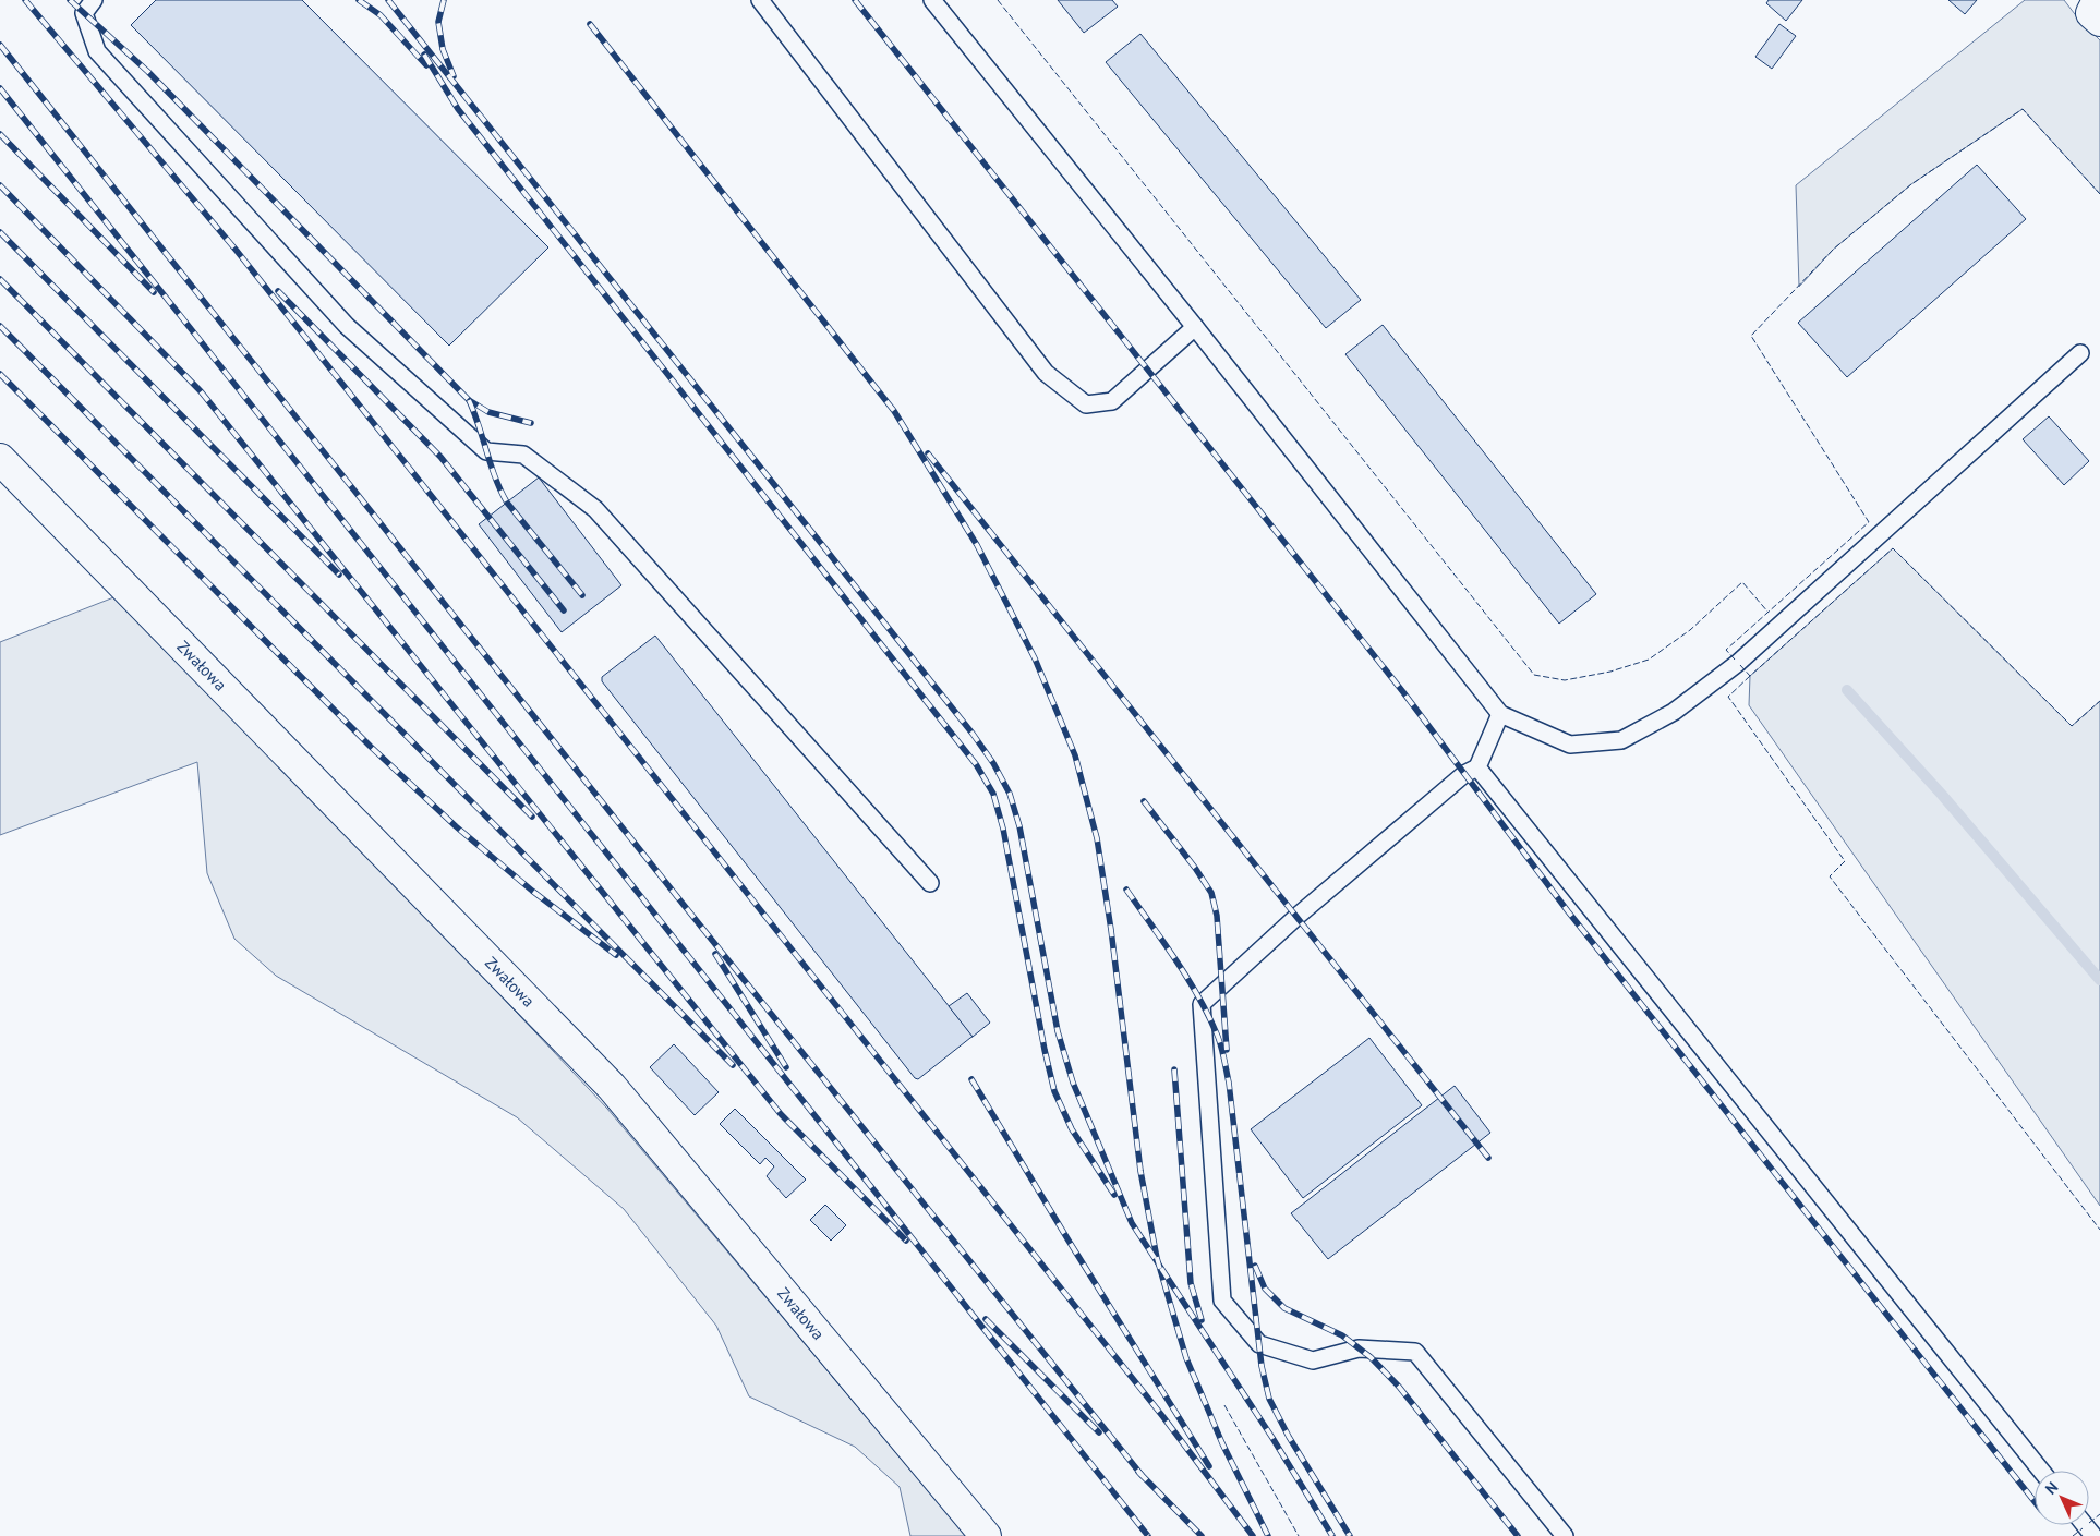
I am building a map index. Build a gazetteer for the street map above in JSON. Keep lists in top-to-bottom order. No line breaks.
{"streets":{"street":["Zwałowa"]},"north":"top left"}
